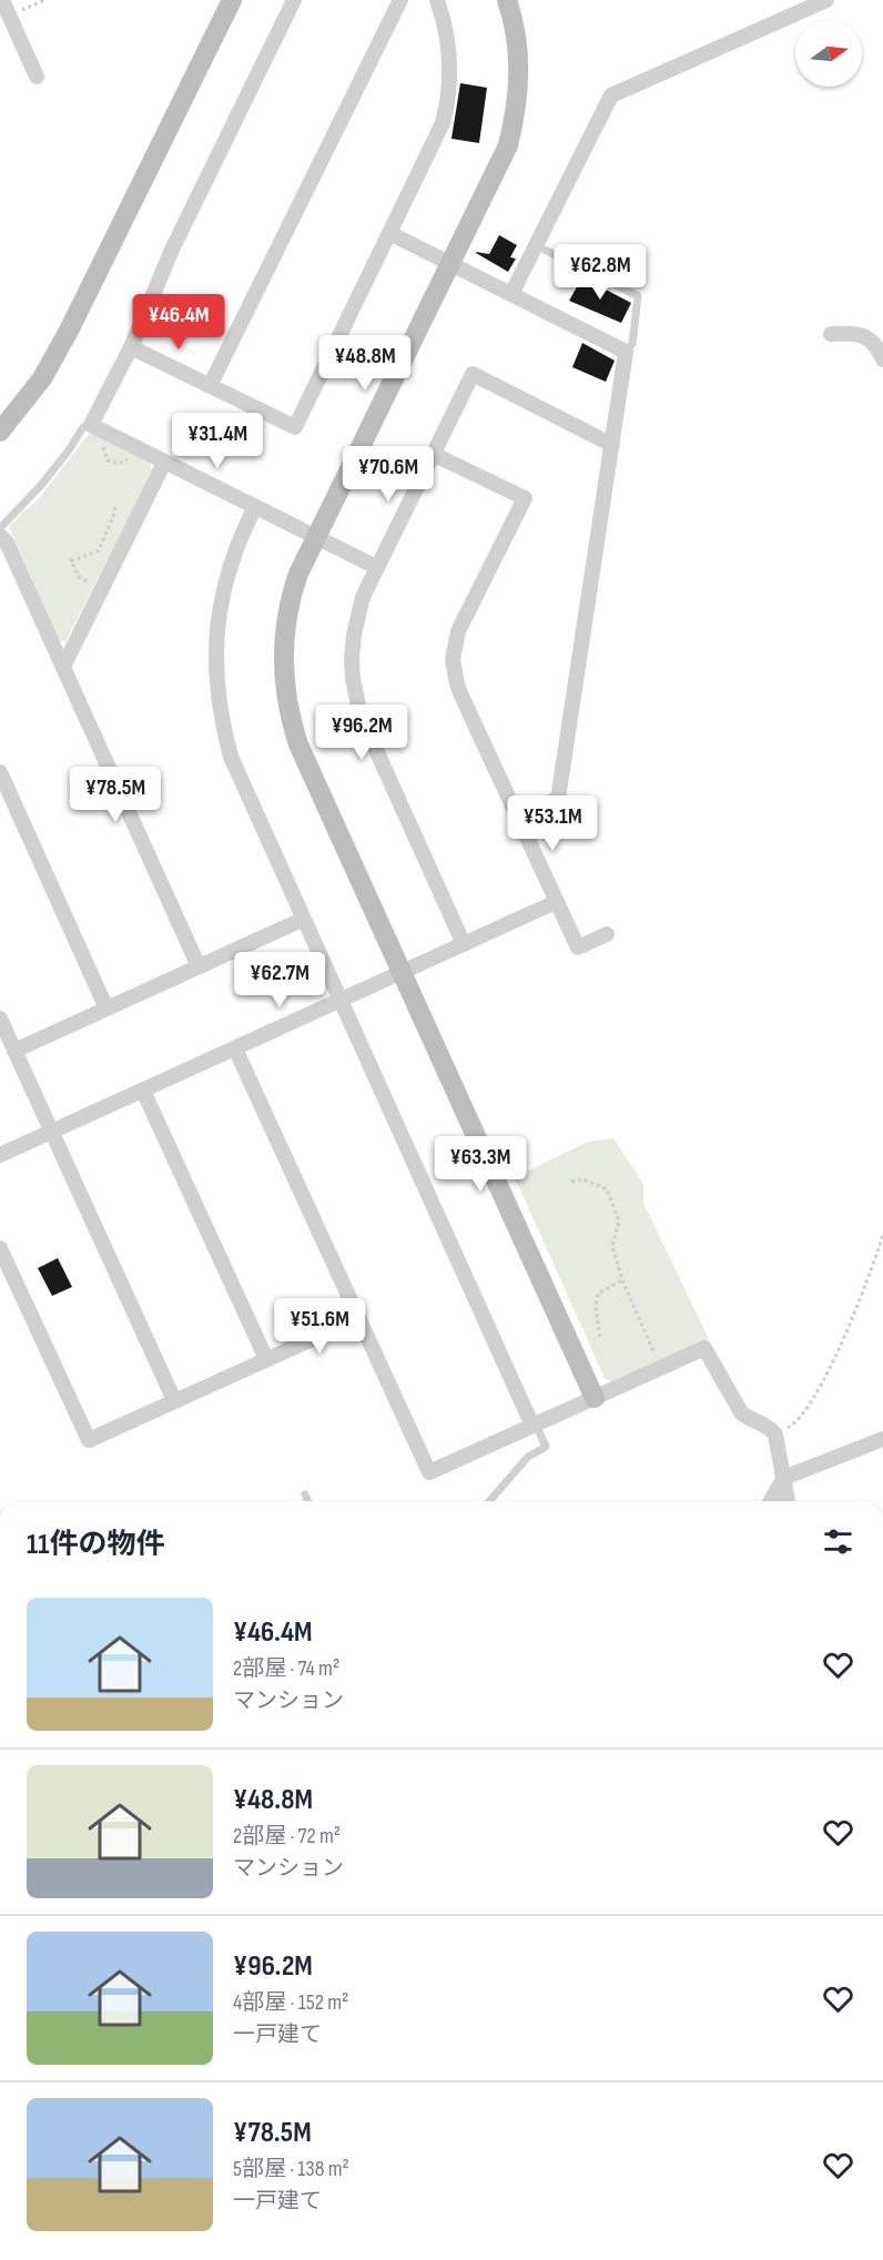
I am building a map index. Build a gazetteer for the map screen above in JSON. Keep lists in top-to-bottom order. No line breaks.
{"north":"right","page":{"price":["¥62.8M","¥46.4M","¥48.8M","¥31.4M","¥70.6M","¥96.2M","¥78.5M","¥53.1M","¥62.7M","¥63.3M","¥51.6M"],"heading":"11件の物件","list":[{"name":"¥46.4M","note":"2部屋 · 74 m² · マンション"},{"name":"¥48.8M","note":"2部屋 · 72 m² · マンション"},{"name":"¥96.2M","note":"4部屋 · 152 m² · 一戸建て"},{"name":"¥78.5M","note":"5部屋 · 138 m² · 一戸建て"}]}}
